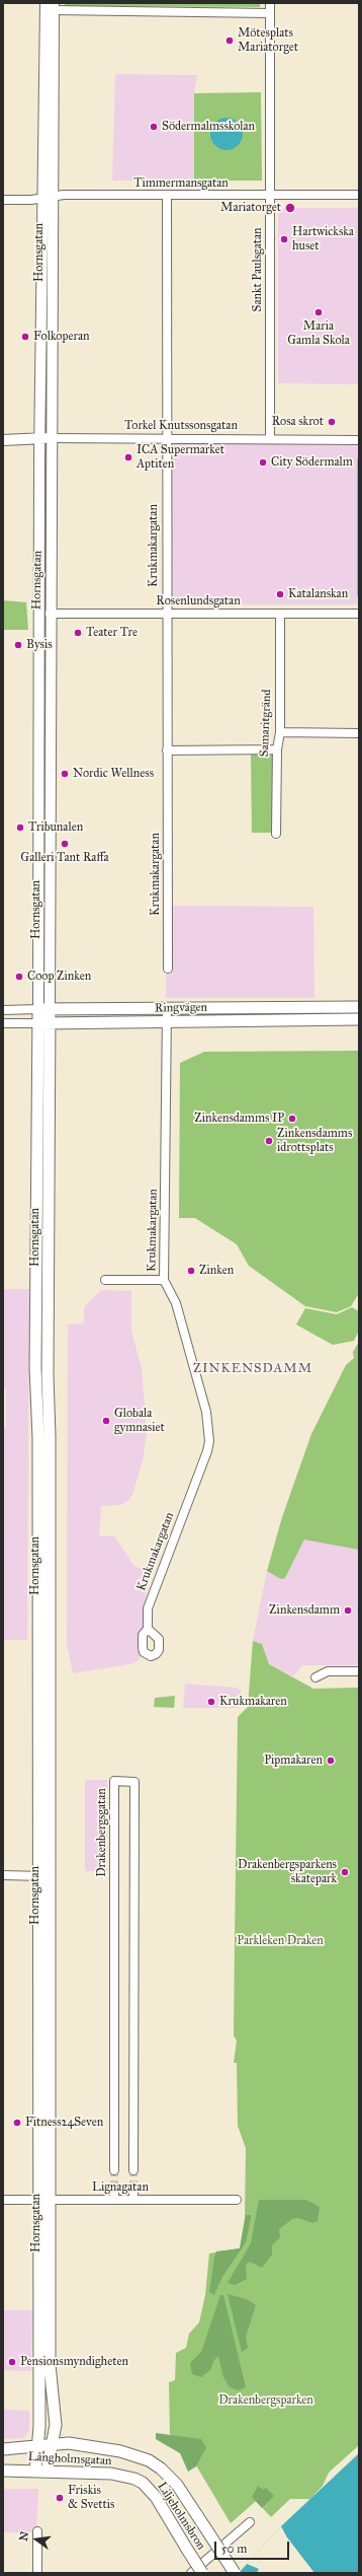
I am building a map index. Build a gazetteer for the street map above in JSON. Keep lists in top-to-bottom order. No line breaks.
{"streets":{"main road":["Hornsgatan","Ringvägen","Långholmsgatan","Liljeholmsbron"],"street":["Timmermansgatan","Sankt Paulsgatan","Torkel Knutssonsgatan","Krukmakargatan","Rosenlundsgatan","Samaritgränd","Drakenbergsgatan","Lignagatan"]},"crossings":[["Timmermansgatan","Hornsgatan"],["Timmermansgatan","Sankt Paulsgatan"],["Timmermansgatan","Krukmakargatan"],["Hornsgatan","Torkel Knutssonsgatan"],["Hornsgatan","Rosenlundsgatan"],["Hornsgatan","Ringvägen"],["Hornsgatan","Lignagatan"],["Hornsgatan","Långholmsgatan"],["Sankt Paulsgatan","Torkel Knutssonsgatan"],["Torkel Knutssonsgatan","Krukmakargatan"],["Krukmakargatan","Rosenlundsgatan"],["Krukmakargatan","Ringvägen"],["Rosenlundsgatan","Samaritgränd"],["Långholmsgatan","Liljeholmsbron"]],"districts":["ZINKENSDAMM"],"parks":["Parkleken Draken","Drakenbergsparken"],"places":["Mötesplats Mariatorget","Södermalmsskolan","Mariatorget","Hartwickska huset","Maria Gamla Skola","Folkoperan","Rosa skrot","ICA Supermarket Aptiten","City Södermalm","Katalanskan","Teater Tre","Bysis","Nordic Wellness","Tribunalen","Galleri Tant Raffa","Coop Zinken","Zinkensdamms IP","Zinkensdamms idrottsplats","Zinken","Globala gymnasiet","Zinkensdamm","Krukmakaren","Pipmakaren","Drakenbergsparkens skatepark","Fitness24Seven","Pensionsmyndigheten","Friskis & Svettis"],"scale_bar":"50 m","north":"left"}
